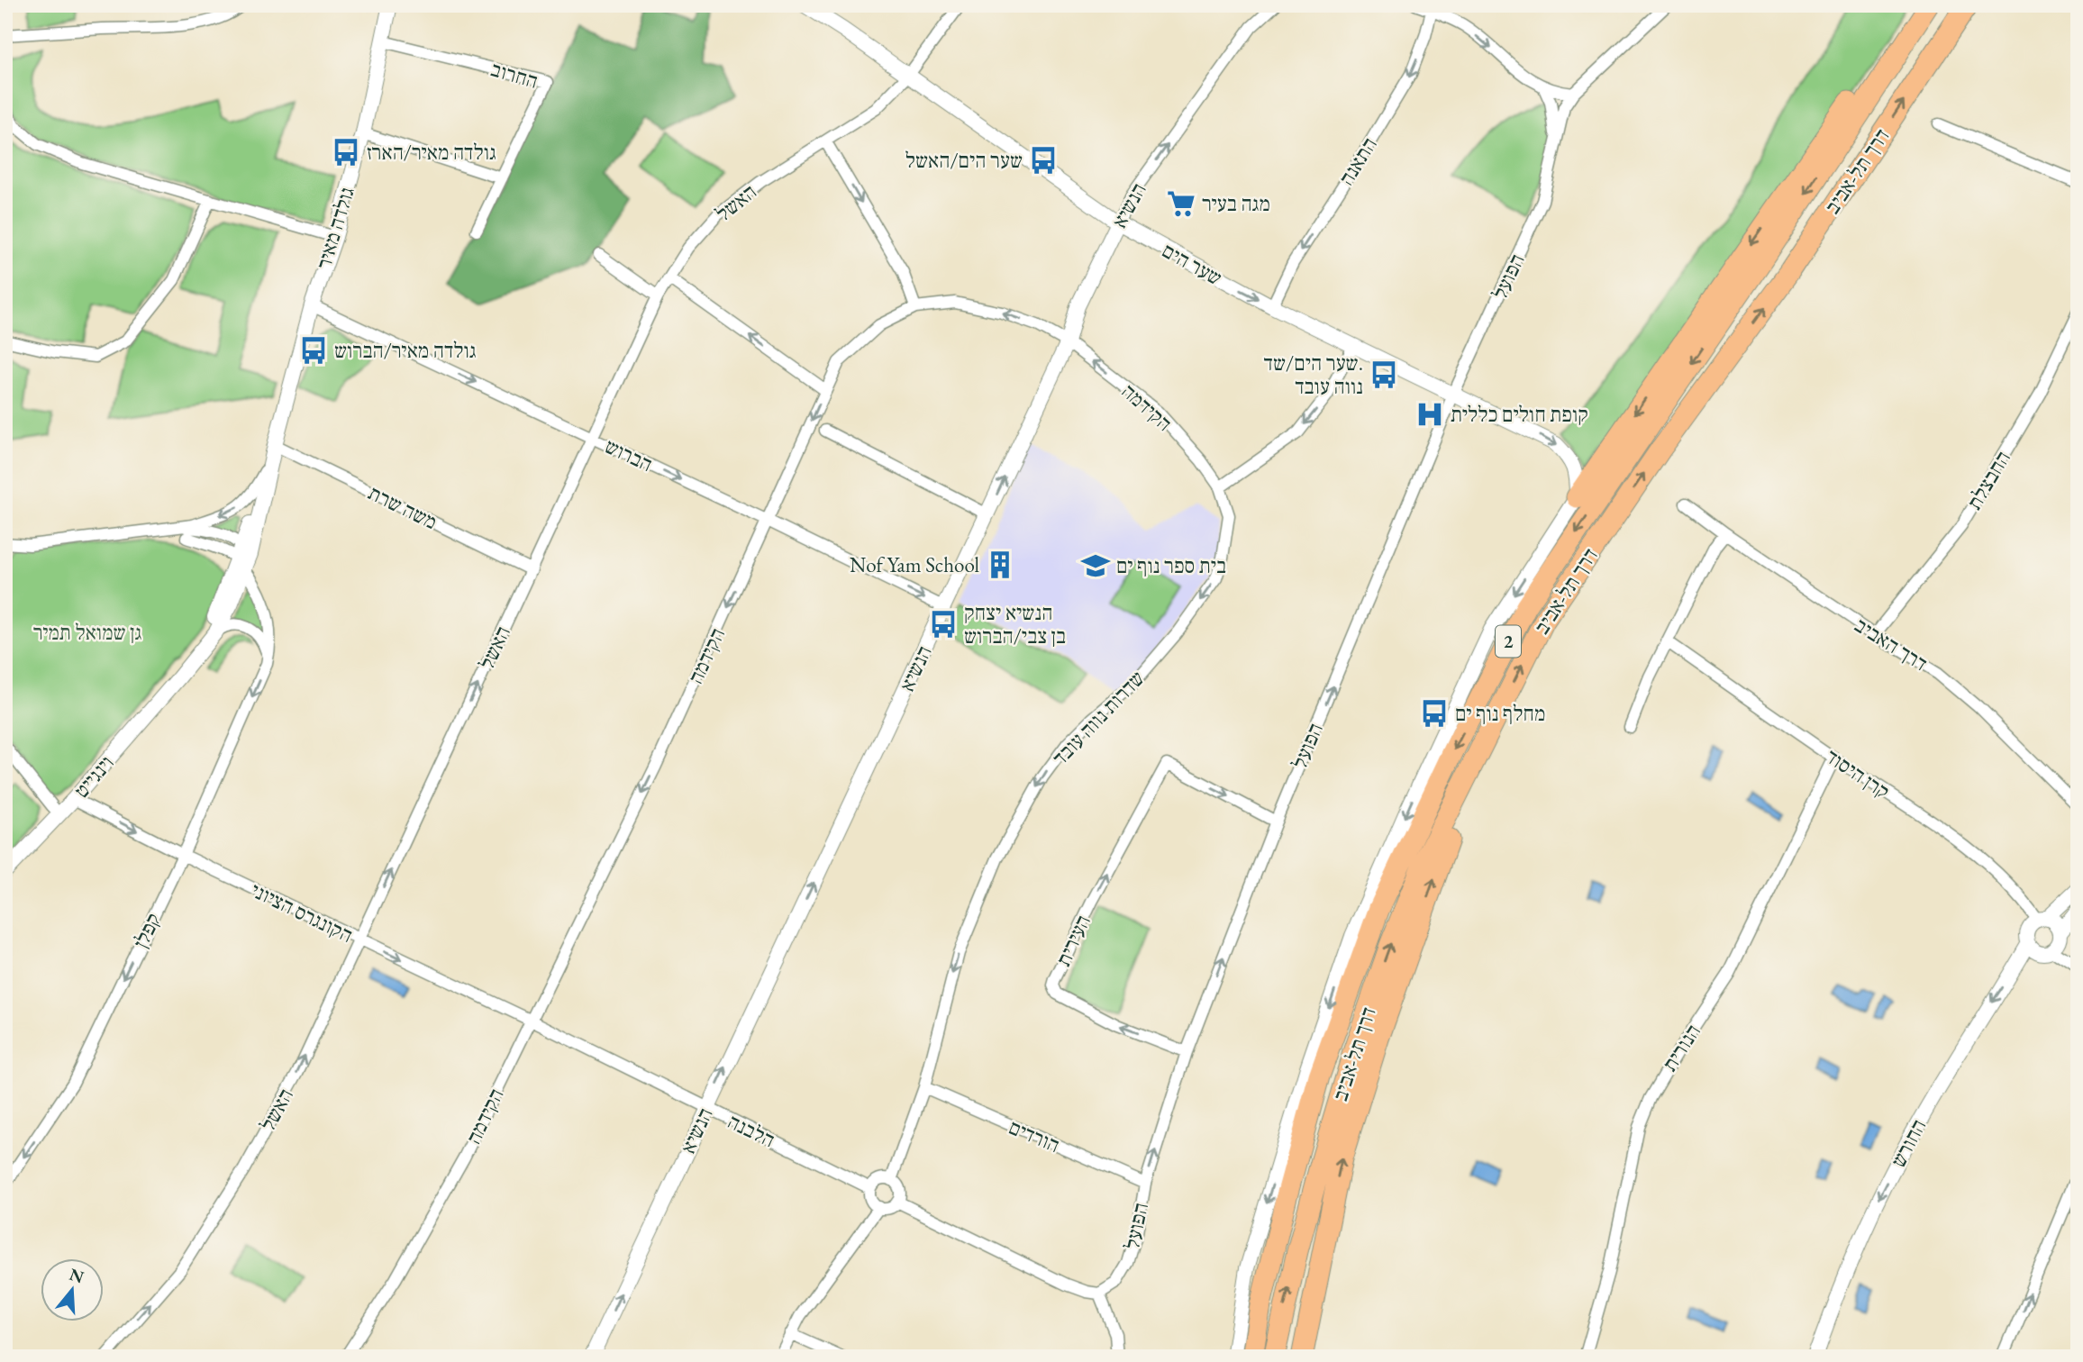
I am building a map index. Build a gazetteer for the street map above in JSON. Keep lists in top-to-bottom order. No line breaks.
{"streets":{"highway":["דרך תל-אביב","2"],"street":["החרוב","התאנה","האשל","הנשיא","גולדה מאיר","שער הים","הפועל","הקידמה","הברוש","החבצלת","משה שרת","דרך האביב","שדרות נווה עובד","קרן היסוד","וינגייט","הקונגרס הציוני","קפלן","העירית","הנורית","הלבנה","הורדים","החורש"]},"crossings":[["החרוב","גולדה מאיר"],["התאנה","שער הים"],["האשל","שער הים"],["האשל","הברוש"],["האשל","משה שרת"],["האשל","הקונגרס הציוני"],["הנשיא","שער הים"],["הנשיא","הקידמה"],["הנשיא","הברוש"],["הנשיא","הלבנה"],["גולדה מאיר","הברוש"],["גולדה מאיר","משה שרת"],["גולדה מאיר","וינגייט"],["גולדה מאיר","קפלן"],["שער הים","הפועל"],["הפועל","העירית"],["הפועל","הורדים"],["הקידמה","הברוש"],["הקידמה","שדרות נווה עובד"],["הקידמה","הקונגרס הציוני"],["הקידמה","הלבנה"],["החבצלת","דרך האביב"],["שדרות נווה עובד","הלבנה"],["שדרות נווה עובד","הורדים"],["קרן היסוד","הנורית"],["קרן היסוד","החורש"],["וינגייט","הקונגרס הציוני"],["וינגייט","קפלן"],["הקונגרס הציוני","קפלן"],["הקונגרס הציוני","הלבנה"]],"one_way":["התאנה","האשל","הנשיא","שער הים","הפועל","הברוש","שדרות נווה עובד","הקונגרס הציוני","קפלן","החורש"],"parks":["גן שמואל תמיר"],"places":{"bus stop":["גולדה מאיר/הארז","שער הים/האשל","גולדה מאיר/הברוש","שער הים/שד. נווה עובד","הנשיא יצחק בן צבי/הברוש","מחלף נוף ים"],"supermarket":["מגה בעיר"],"hospital":["קופת חולים כללית"],"building":["Nof Yam School"],"school or university":["בית ספר נוף ים"]},"north":"top"}
